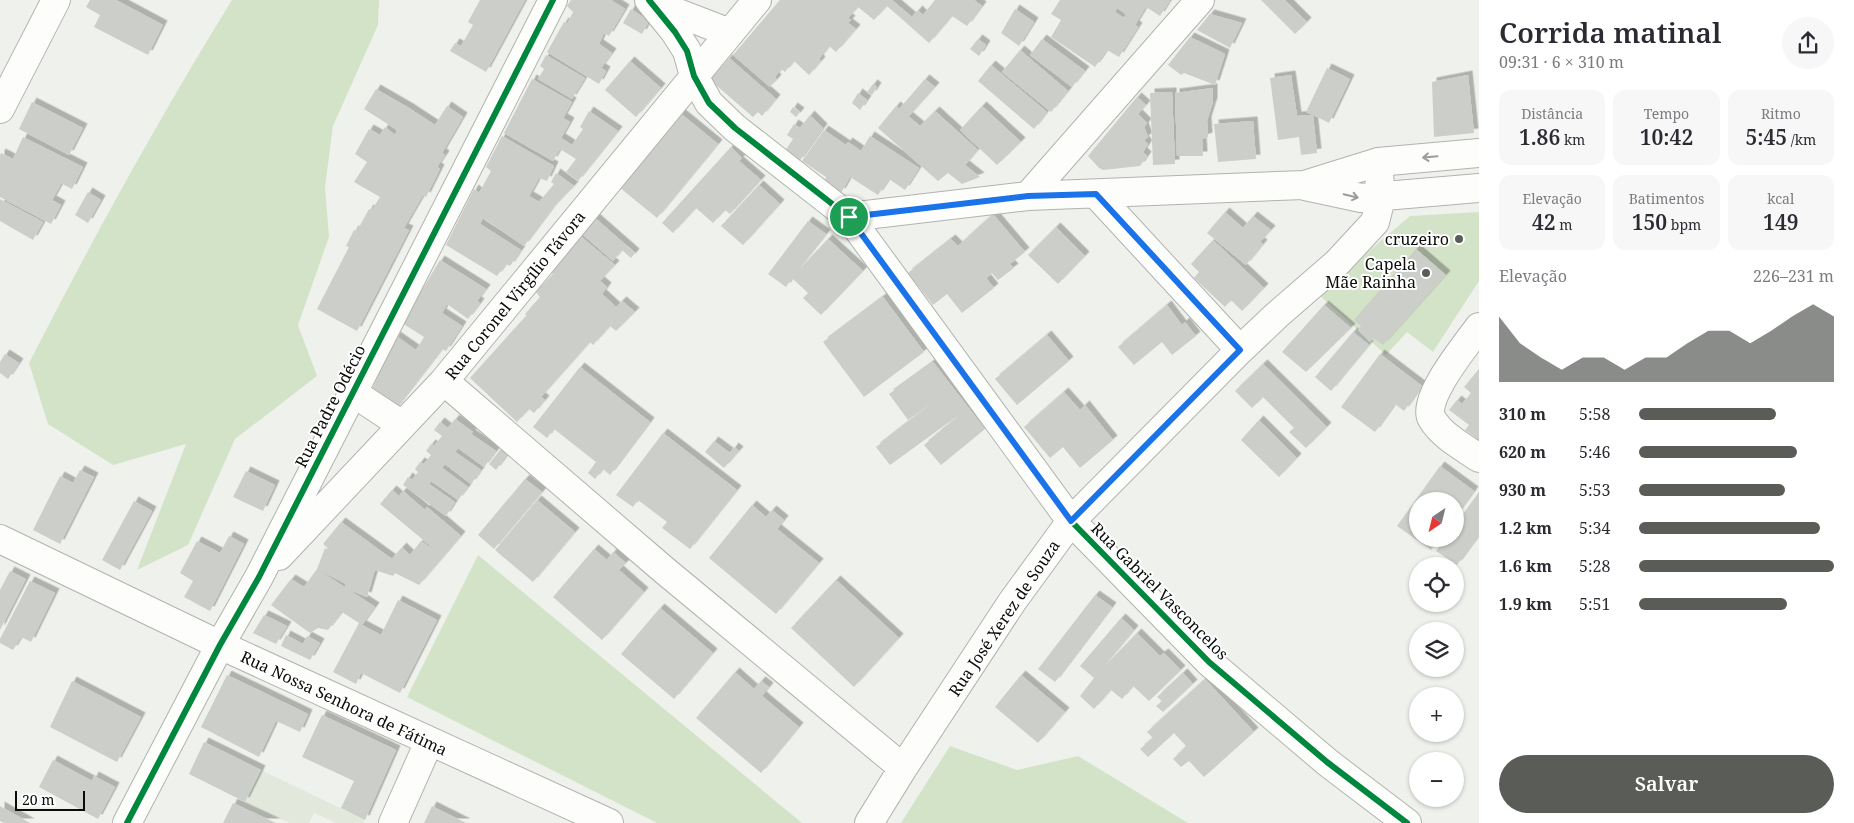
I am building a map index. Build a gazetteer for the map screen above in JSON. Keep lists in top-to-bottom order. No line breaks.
{"streets":{"street":["Rua Coronel Virgílio Távora","Rua Padre Odécio","Rua Gabriel Vasconcelos","Rua José Xerez de Souza","Rua Nossa Senhora de Fátima"]},"crossings":[["Rua Coronel Virgílio Távora","Rua Padre Odécio"],["Rua Coronel Virgílio Távora","Rua Gabriel Vasconcelos"],["Rua Padre Odécio","Rua Nossa Senhora de Fátima"],["Rua Gabriel Vasconcelos","Rua José Xerez de Souza"]],"places":["cruzeiro","Capela Mãe Rainha"],"scale_bar":"20 m","north":"bottom left","page":{"heading":["Corrida matinal","09:31 · 6 × 310 m"],"stats":[["Distância","1.86 km"],["Tempo","10:42"],["Ritmo","5:45 /km"],["Elevação","42 m"],["Batimentos","150 bpm"],["kcal","149"]],"chart":["Elevação","226–231 m"],"list":[{"name":"310 m","note":"5:58"},{"name":"620 m","note":"5:46"},{"name":"930 m","note":"5:53"},{"name":"1.2 km","note":"5:34"},{"name":"1.6 km","note":"5:28"},{"name":"1.9 km","note":"5:51"}],"map_buttons":["+","−"],"buttons":"Salvar","scale":"20 m"}}
